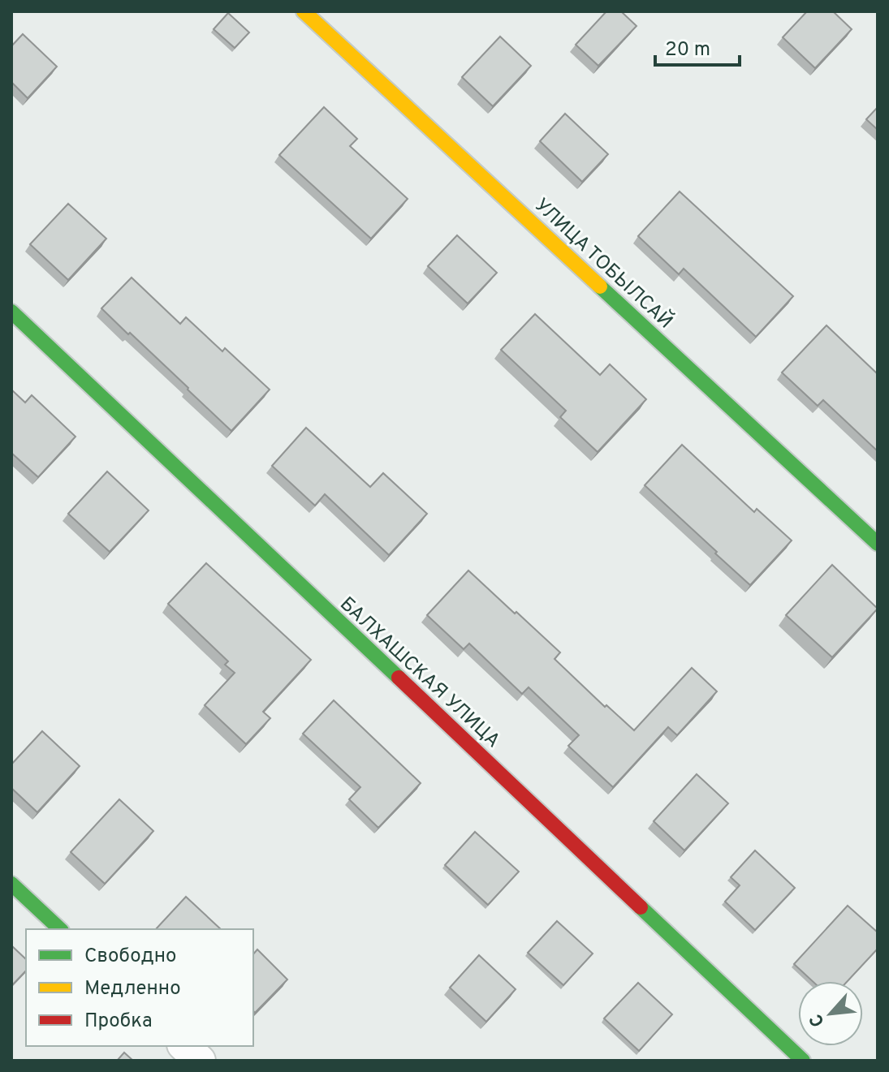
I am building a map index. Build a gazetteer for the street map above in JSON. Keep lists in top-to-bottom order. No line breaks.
{"streets":{"street":["УЛИЦА ТОБЫЛСАЙ","БАЛХАШСКАЯ УЛИЦА"]},"legend":["Свободно","Медленно","Пробка"],"scale_bar":"20 m","north":"bottom left"}
